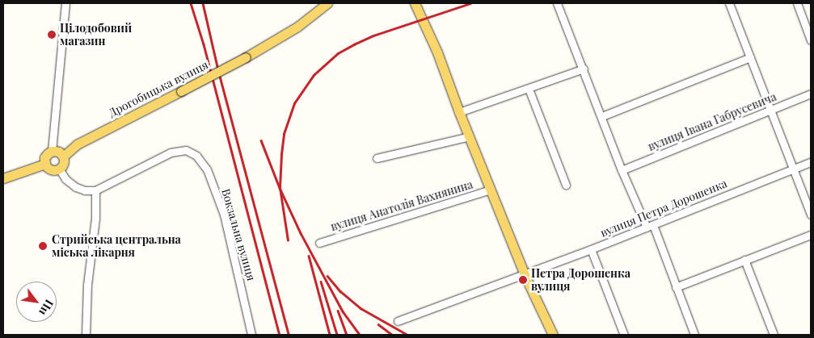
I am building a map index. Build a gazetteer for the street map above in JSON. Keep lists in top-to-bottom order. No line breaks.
{"streets":{"main road":["Дрогобицька вулиця"],"street":["вулиця Івана Габрусевича","вулиця Анатолія Вахнянина","вулиця Петра Дорошенка","Вокзальна вулиця"]},"places":["Цілодобовий магазин","Стрийська центральна міська лікарня","Петра Дорошенка вулиця"],"north":"bottom right"}
